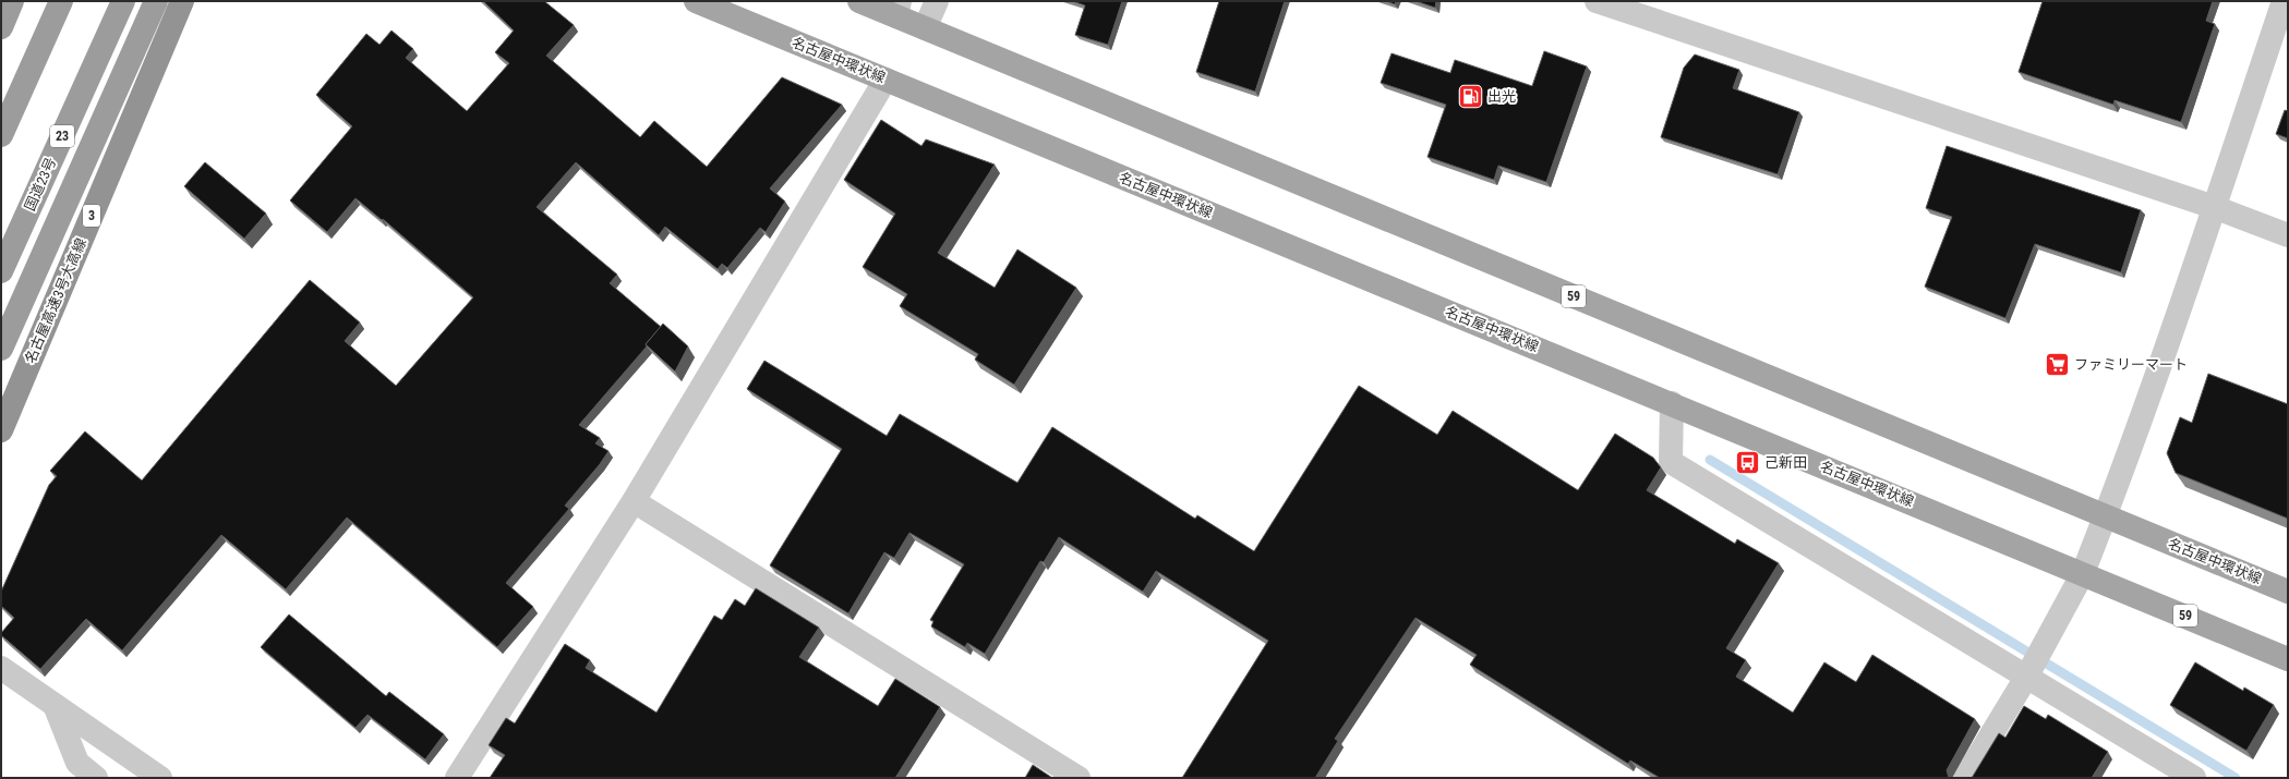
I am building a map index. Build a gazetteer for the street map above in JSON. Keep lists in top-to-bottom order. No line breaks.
{"streets":{"highway":["23","国道23号","3","名古屋高速3号大高線"],"main road":["名古屋中環状線","59"]},"places":{"fuel station":["出光"],"supermarket":["ファミリーマート"],"bus stop":["己新田"]}}
